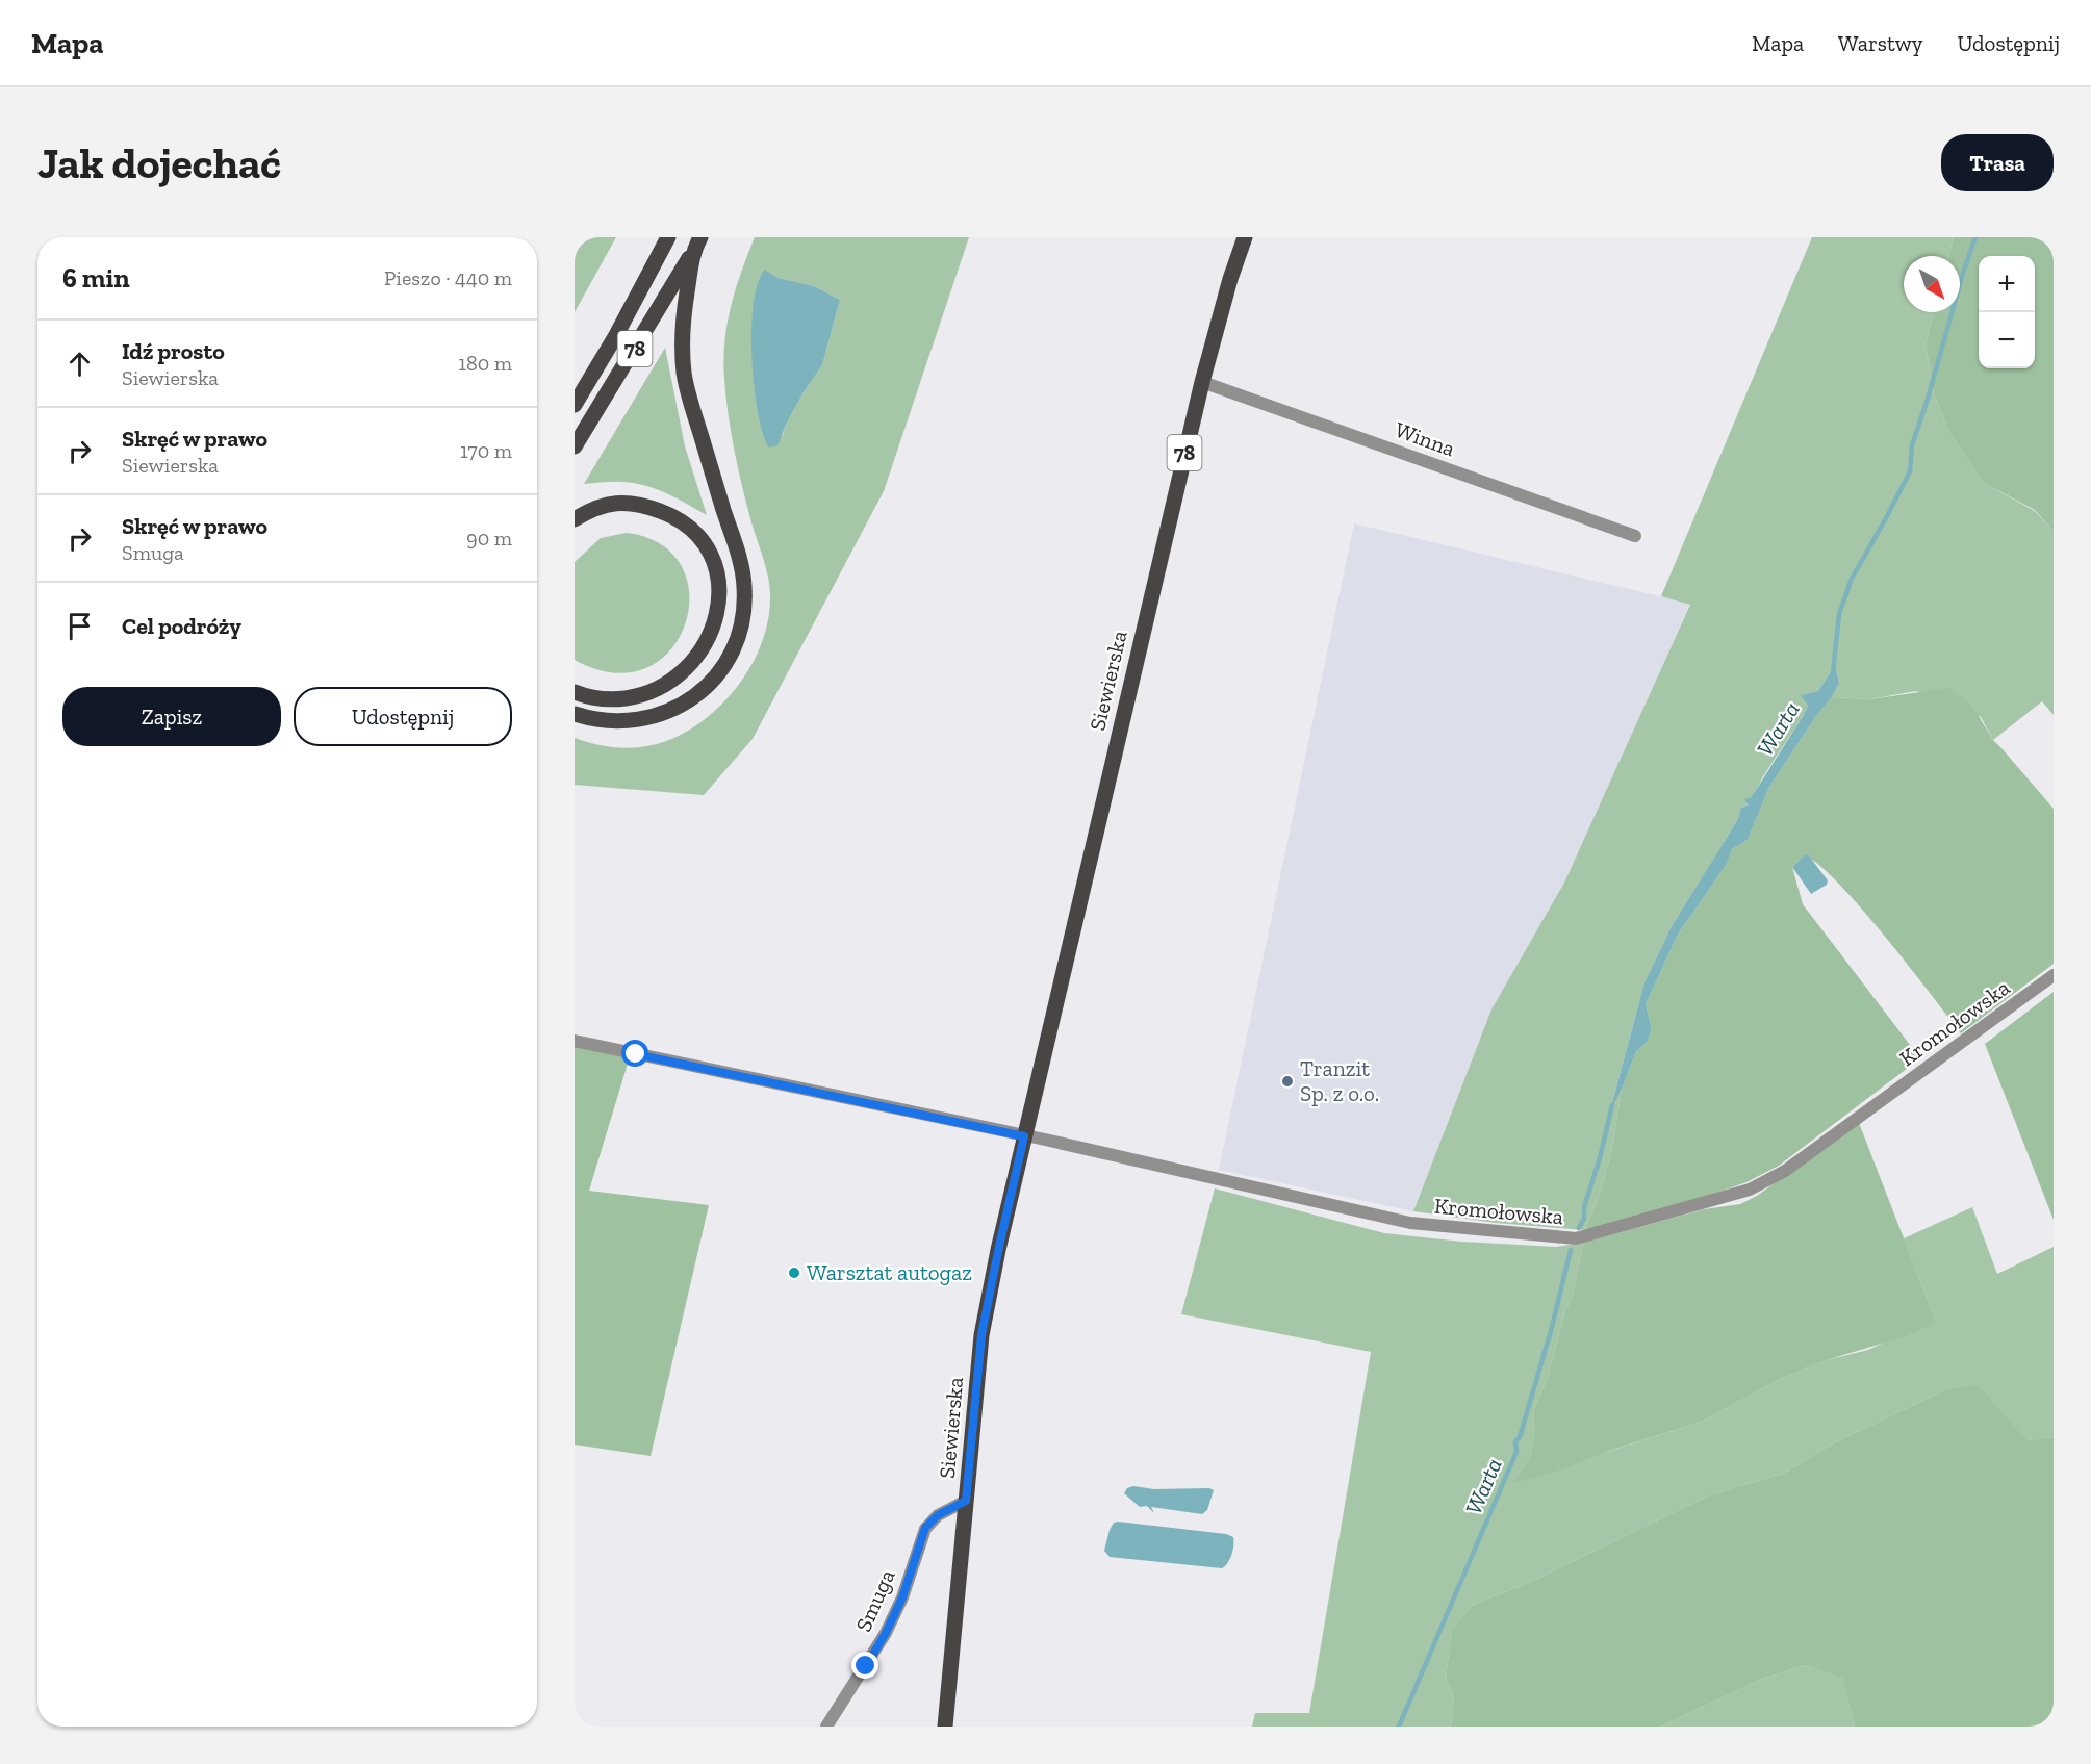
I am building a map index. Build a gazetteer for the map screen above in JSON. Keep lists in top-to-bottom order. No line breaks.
{"streets":{"main road":["78","Siewierska"],"street":["Winna","Kromołowska","Smuga"]},"crossings":[["Winna","Siewierska"],["Siewierska","Kromołowska"],["Siewierska","Smuga"]],"water":["Warta"],"places":["Tranzit Sp. z o.o.","Warsztat autogaz"],"north":"bottom right","page":{"header":"Mapa","nav":["Mapa","Warstwy","Udostępnij"],"buttons":["Trasa",["Zapisz","Udostępnij"]],"title":"Jak dojechać","heading":["6 min","Pieszo · 440 m"],"map_buttons":["+","−"],"list":[["Idź prosto","Siewierska","180 m"],["Skręć w prawo","Siewierska","170 m"],["Skręć w prawo","Smuga","90 m"],"Cel podróży"]}}
